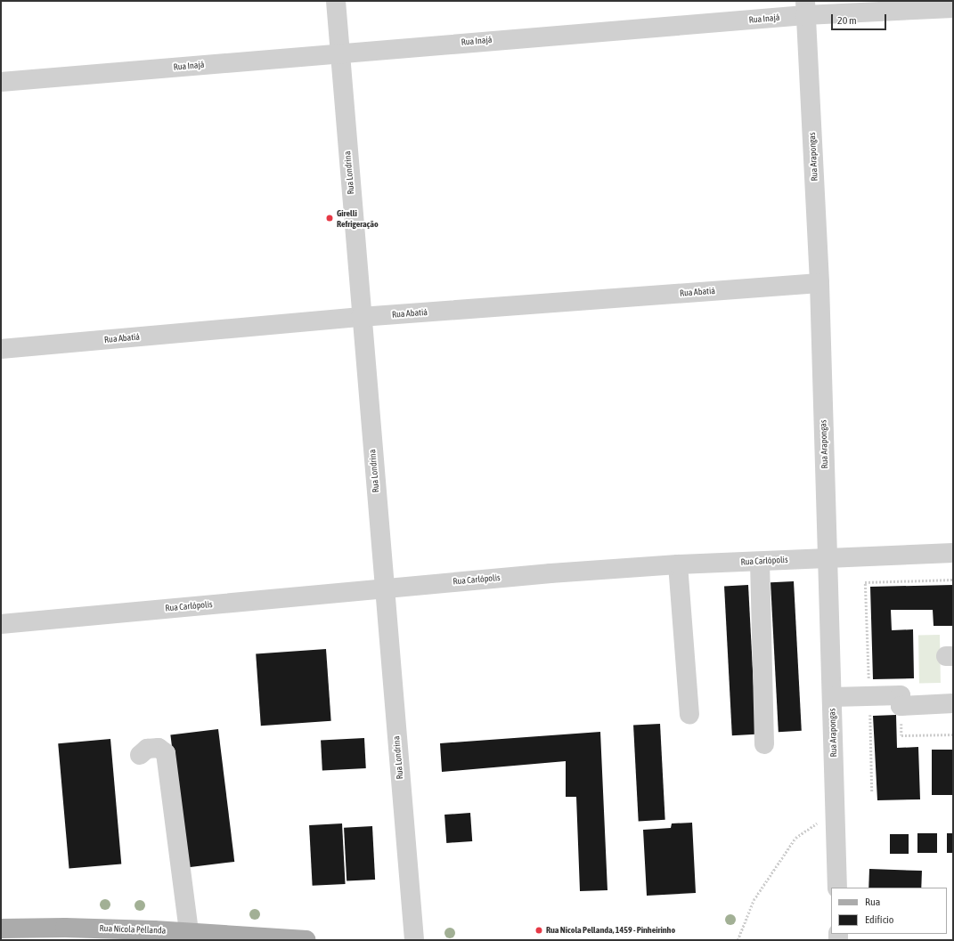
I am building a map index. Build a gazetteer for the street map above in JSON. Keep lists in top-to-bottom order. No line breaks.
{"streets":{"main road":["Rua Nicola Pellanda"],"street":["Rua Inajá","Rua Arapongas","Rua Londrina","Rua Abatiá","Rua Carlópolis"]},"crossings":[["Rua Inajá","Rua Arapongas"],["Rua Inajá","Rua Londrina"],["Rua Arapongas","Rua Abatiá"],["Rua Arapongas","Rua Carlópolis"],["Rua Londrina","Rua Abatiá"],["Rua Londrina","Rua Carlópolis"]],"places":["Girelli Refrigeração","Rua Nicola Pellanda, 1459 - Pinheirinho"],"legend":["Rua","Edifício"],"scale_bar":"20 m"}
